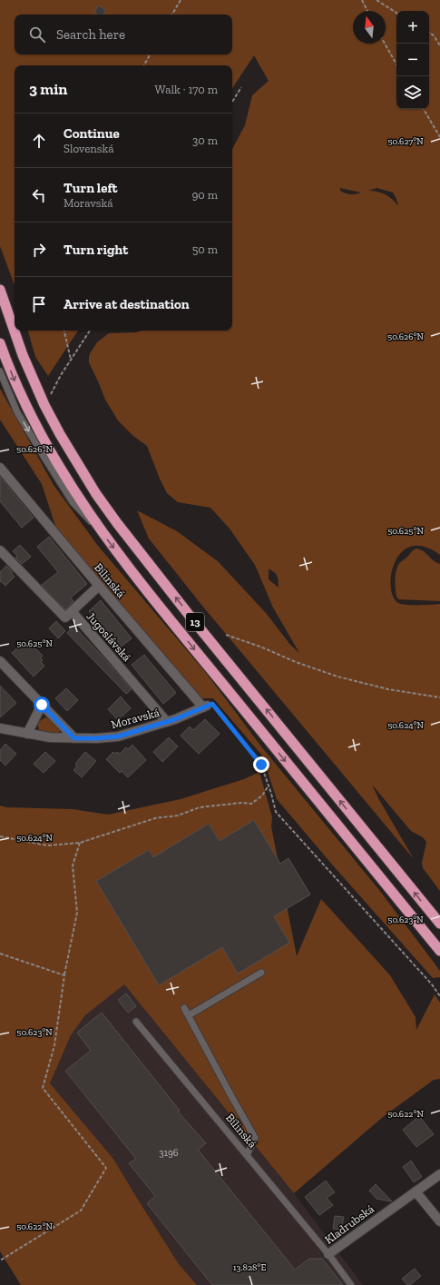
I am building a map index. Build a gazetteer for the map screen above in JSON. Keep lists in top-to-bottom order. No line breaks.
{"streets":{"highway":["13"],"street":["Bílinská","Jugoslávská","Moravská","Kladrubská"]},"crossings":[["Bílinská","Moravská"],["Bílinská","Kladrubská"],["Jugoslávská","Moravská"]],"house_numbers":["3196"],"north":"top","page":{"map_buttons":["+","−"],"search":"Search here","heading":["3 min","Walk · 170 m"],"list":[["Continue","Slovenská","30 m"],["Turn left","Moravská","90 m"],["Turn right","50 m"],"Arrive at destination"]},"coordinates":["50.627°N","50.626°N","50.625°N","50.624°N","50.623°N","50.622°N","13.828°E"]}
